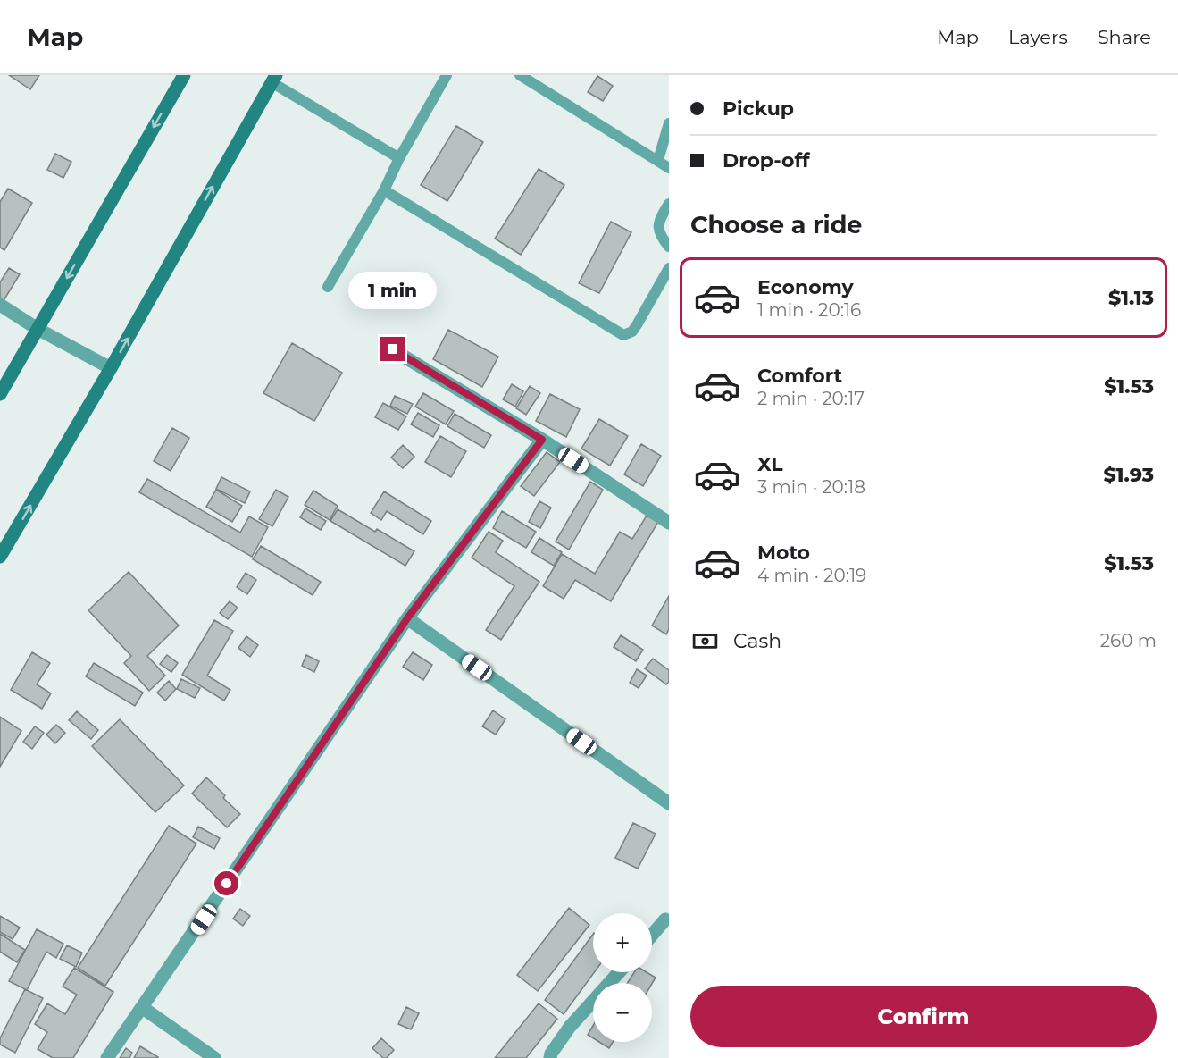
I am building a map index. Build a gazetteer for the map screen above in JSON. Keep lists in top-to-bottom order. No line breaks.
{"page":{"header":"Map","nav":["Map","Layers","Share"],"banner":["Pickup","Drop-off"],"heading":"Choose a ride","list":[{"name":"Economy","note":"1 min · 20:16","value":"$1.13"},{"name":"Comfort","note":"2 min · 20:17","value":"$1.53"},{"name":"XL","note":"3 min · 20:18","value":"$1.93"},{"name":"Moto","note":"4 min · 20:19","value":"$1.53"}],"bubble":"1 min","pay":["Cash","260 m"],"map_buttons":["+","−"],"buttons":"Confirm"}}
